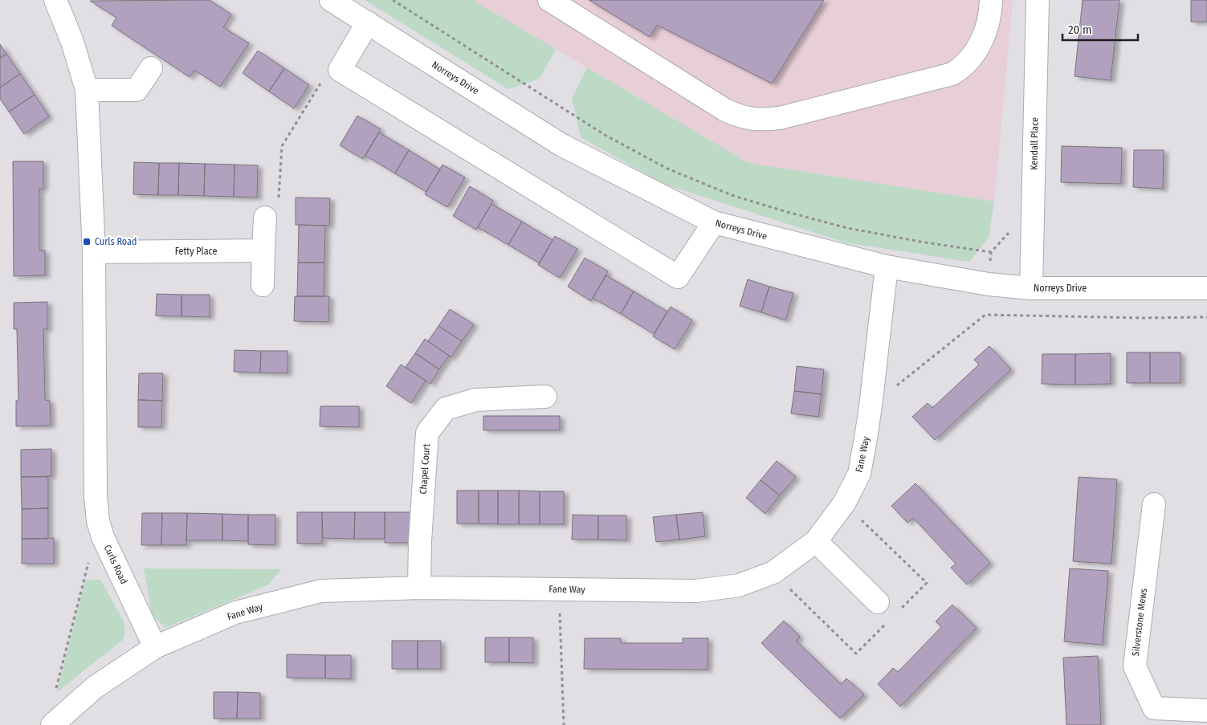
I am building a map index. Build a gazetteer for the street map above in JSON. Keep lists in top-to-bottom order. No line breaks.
{"streets":{"street":["Norreys Drive","Kendall Place","Fetty Place","Fane Way","Chapel Court","Curls Road","Silverstone Mews"]},"crossings":[["Norreys Drive","Kendall Place"],["Norreys Drive","Fane Way"],["Fetty Place","Curls Road"],["Fane Way","Chapel Court"],["Fane Way","Curls Road"]],"places":{"transit":["Curls Road"]},"scale_bar":"20 m"}
